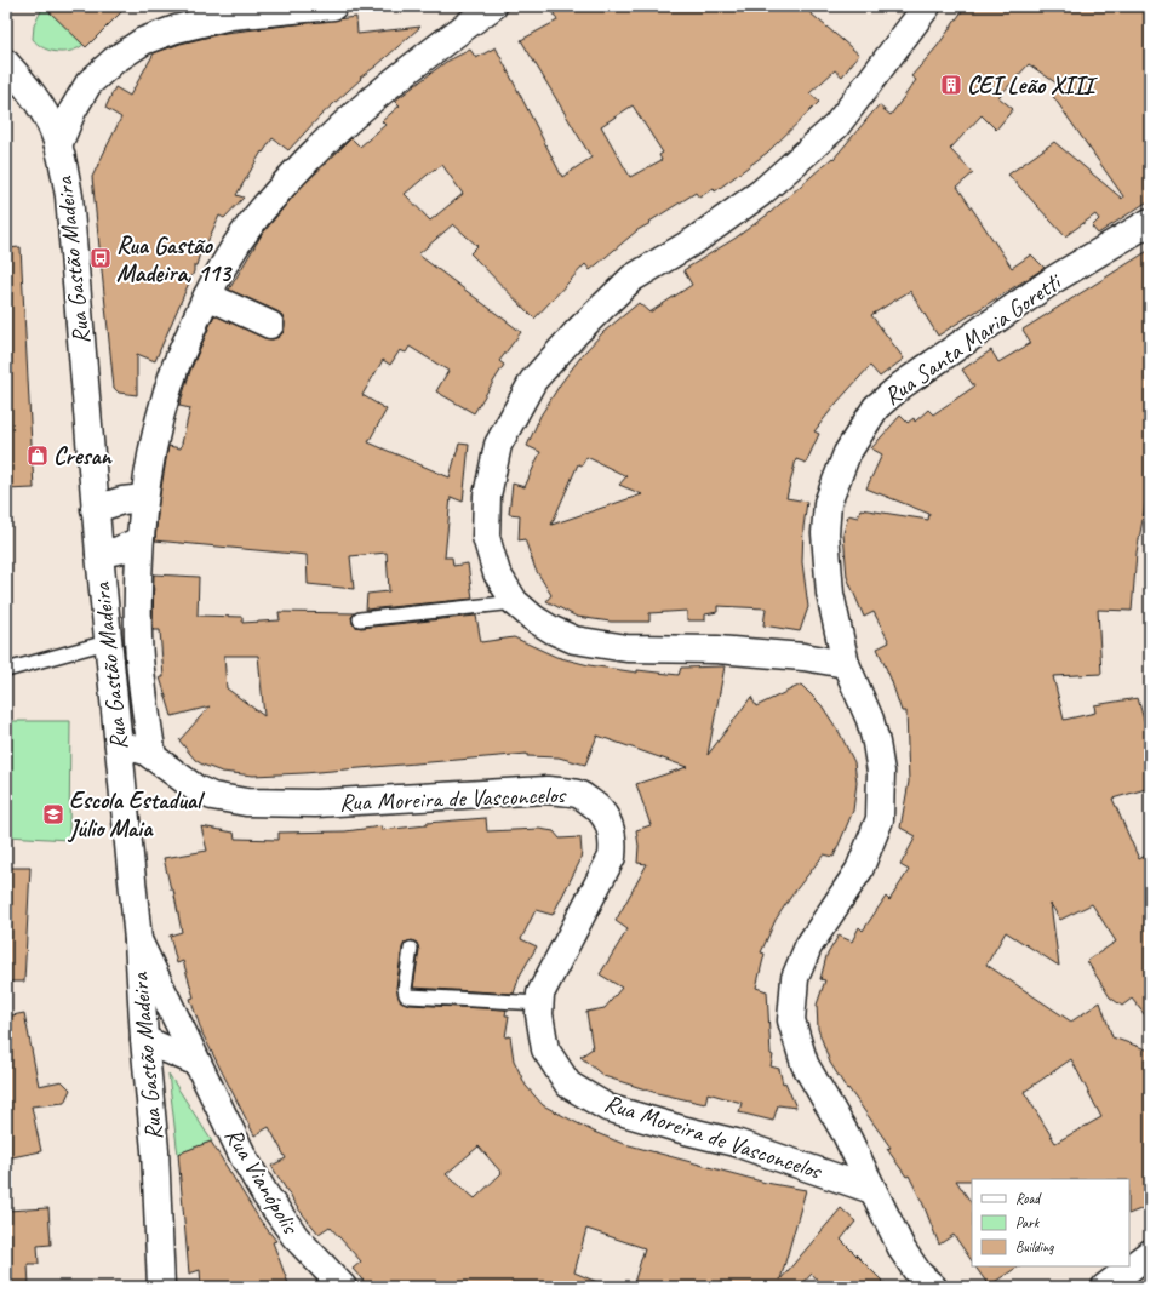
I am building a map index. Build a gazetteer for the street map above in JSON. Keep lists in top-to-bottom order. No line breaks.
{"streets":{"street":["Rua Gastão Madeira","Rua Santa Maria Goretti","Rua Moreira de Vasconcelos","Rua Vianópolis"]},"crossings":[["Rua Gastão Madeira","Rua Moreira de Vasconcelos"],["Rua Gastão Madeira","Rua Vianópolis"],["Rua Santa Maria Goretti","Rua Moreira de Vasconcelos"]],"places":{"building":["CEI Leão XIII"],"bus stop":["Rua Gastão Madeira, 113"],"shop":["Cresan"],"school or university":["Escola Estadual Júlio Maia"]},"legend":["Road","Park","Building"]}
